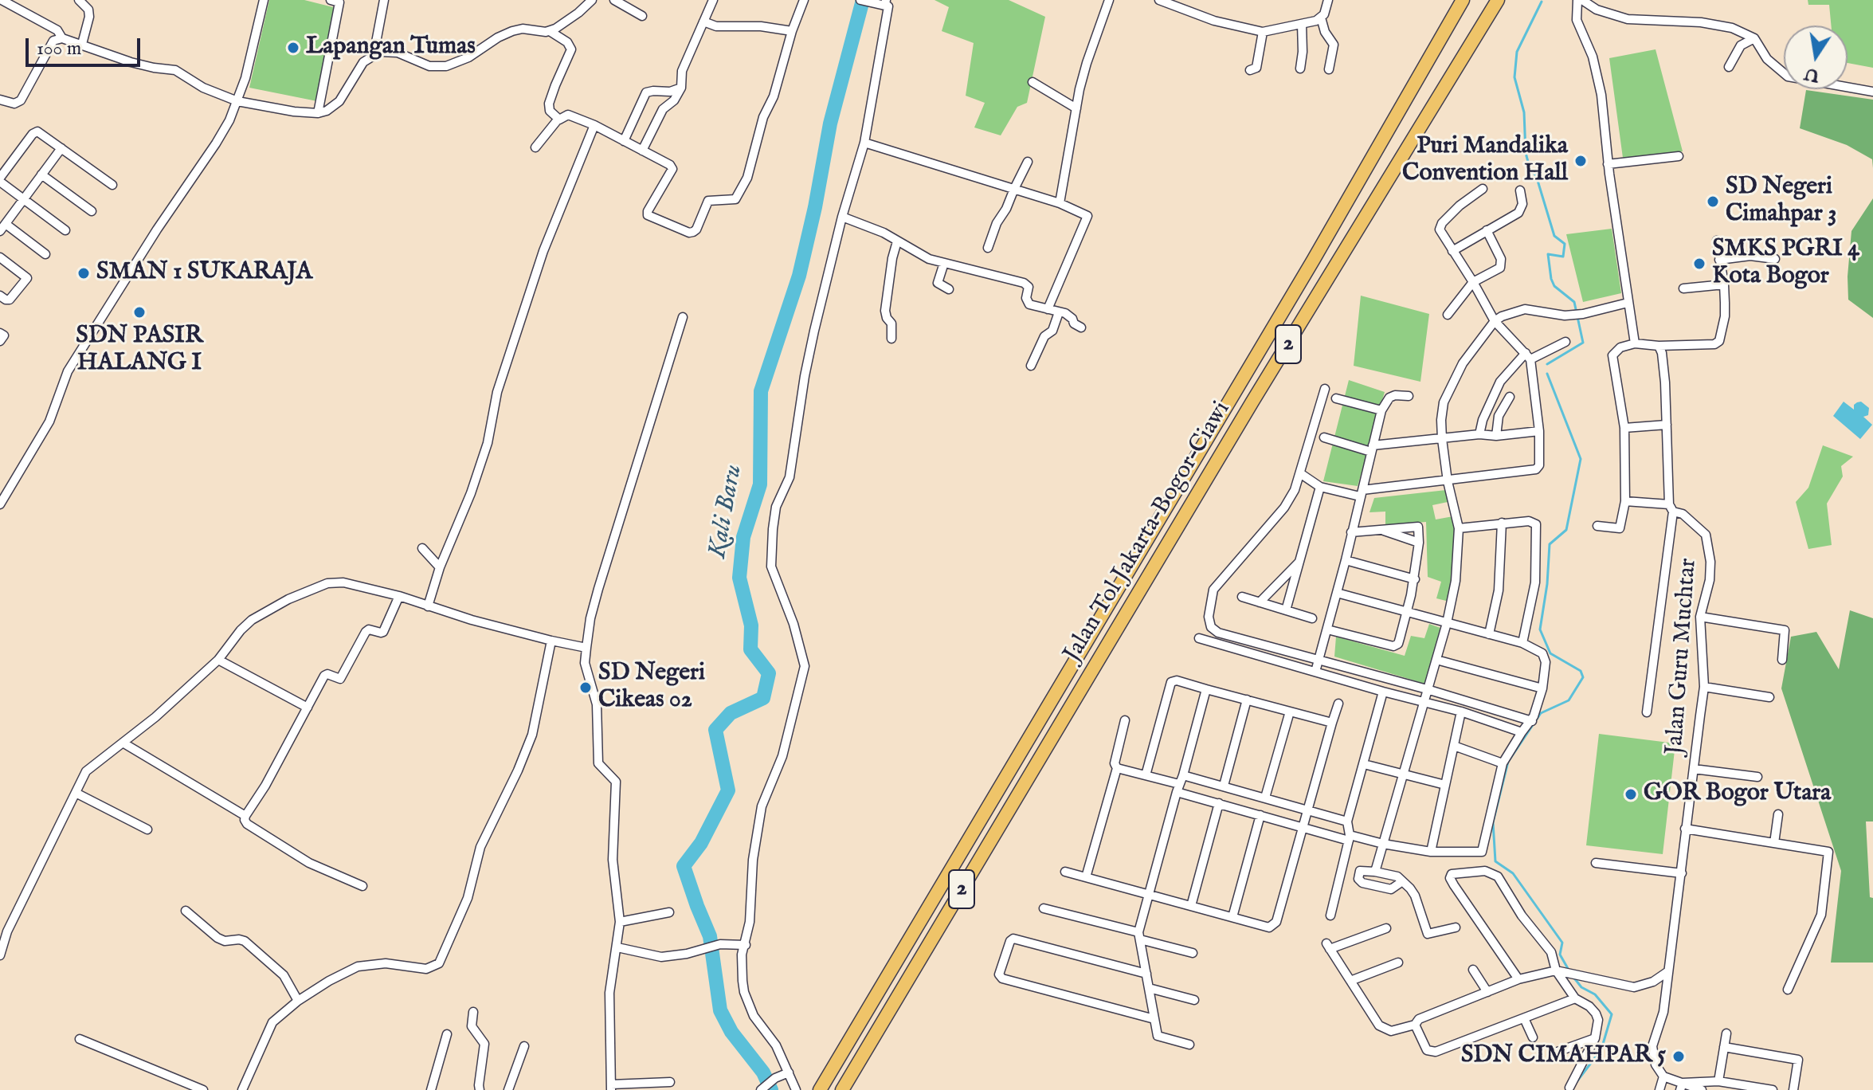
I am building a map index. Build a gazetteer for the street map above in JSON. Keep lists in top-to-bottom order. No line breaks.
{"streets":{"highway":["2","Jalan Tol Jakarta–Bogor–Ciawi"],"street":["Jalan Guru Muchtar"]},"water":["Kali Baru"],"places":["Lapangan Tumas","Puri Mandalika Convention Hall","SD Negeri Cimahpar 3","SMKS PGRI 4 Kota Bogor","SMAN 1 SUKARAJA","SDN PASIR HALANG I","SD Negeri Cikeas 02","GOR Bogor Utara","SDN CIMAHPAR 5"],"scale_bar":"100 m","north":"bottom"}
